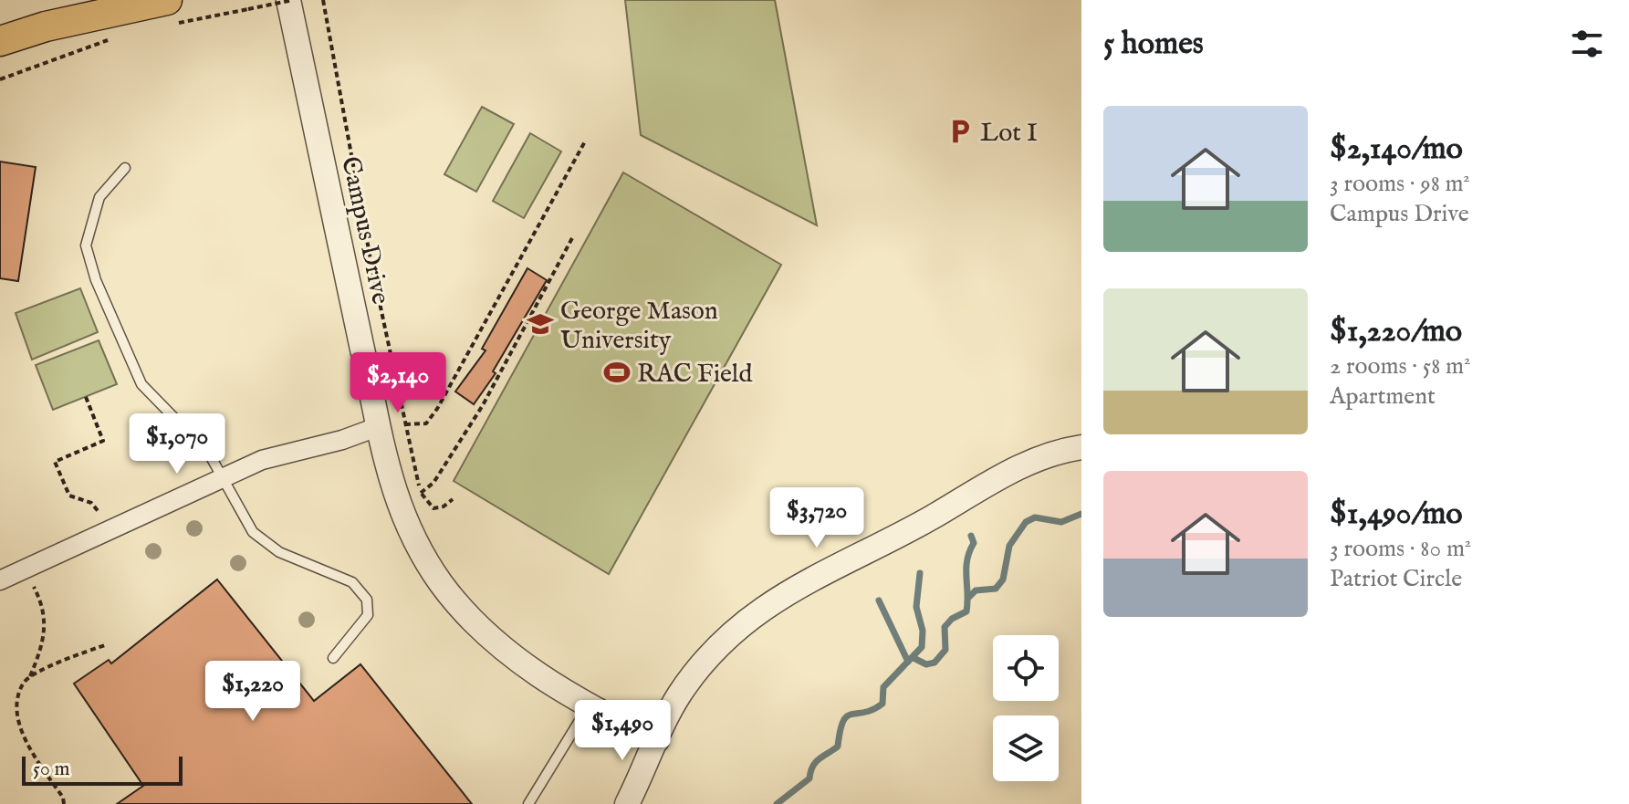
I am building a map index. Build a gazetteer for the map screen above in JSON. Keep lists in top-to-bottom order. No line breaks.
{"streets":{"street":["Campus Drive"]},"places":{"parking":["Lot I"],"school or university":["George Mason University"],"sports":["RAC Field"]},"scale_bar":"50 m","page":{"heading":"5 homes","list":[{"name":"$2,140/mo","note":"3 rooms · 98 m² · Campus Drive"},{"name":"$1,220/mo","note":"2 rooms · 58 m² · Apartment"},{"name":"$1,490/mo","note":"3 rooms · 80 m² · Patriot Circle"}],"price":["$2,140","$1,070","$3,720","$1,220","$1,490"],"scale":"50 m"}}
